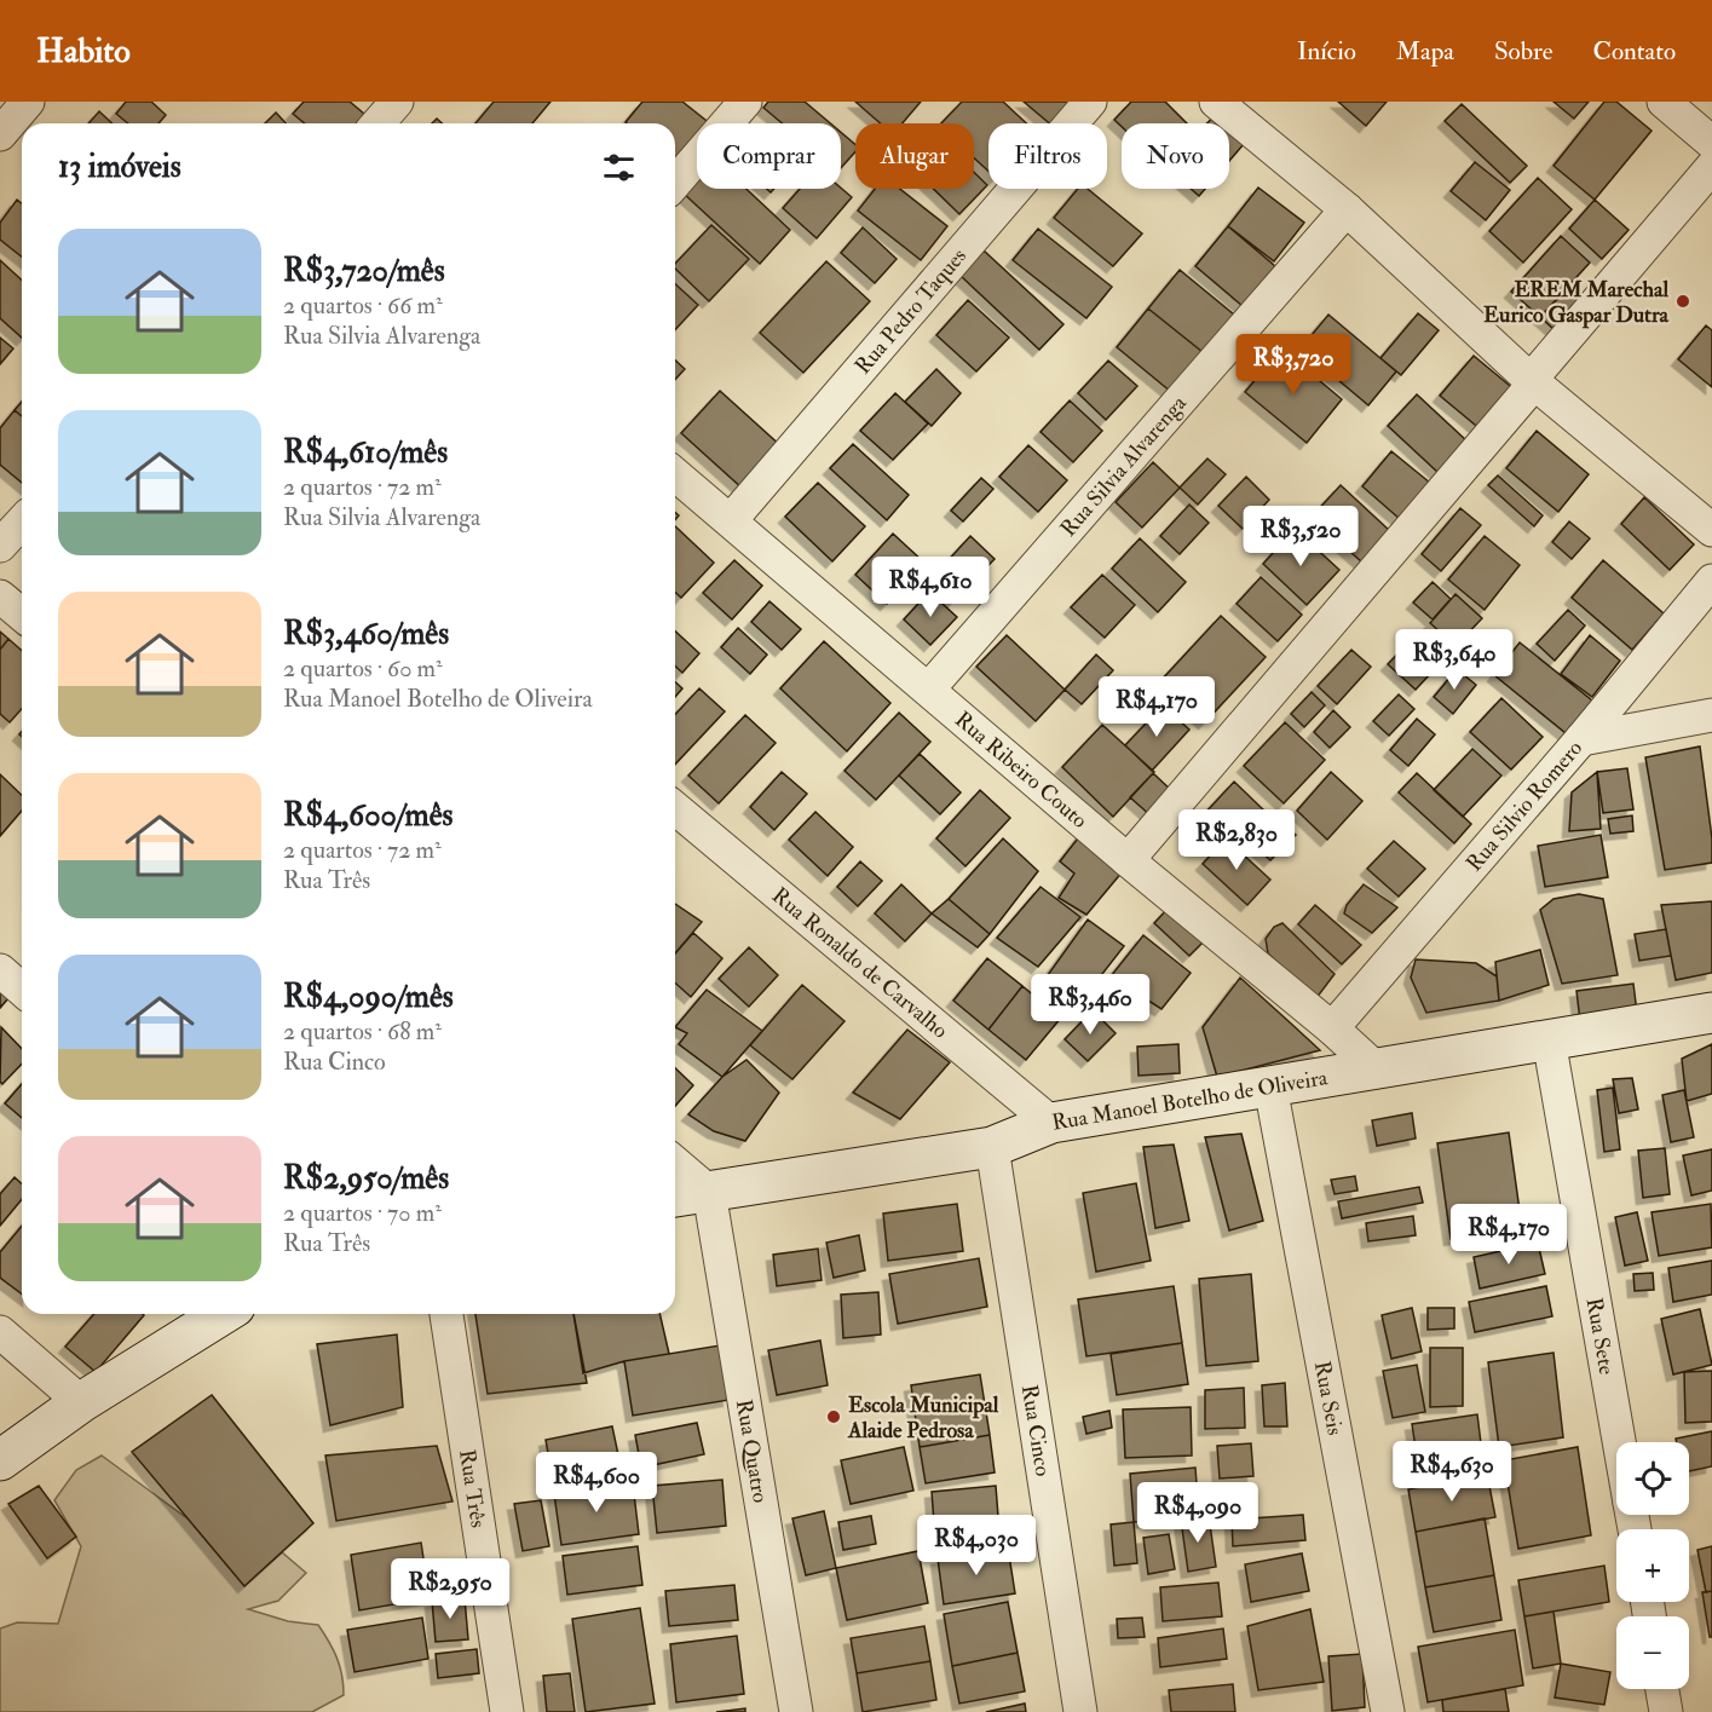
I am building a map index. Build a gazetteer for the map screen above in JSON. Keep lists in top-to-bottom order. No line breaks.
{"streets":{"street":["Rua Pedro Taques","Rua Silvia Alvarenga","Rua Ribeiro Couto","Rua Silvio Romero","Rua Ronaldo de Carvalho","Rua Manoel Botelho de Oliveira","Rua Sete","Rua Seis","Rua Cinco","Rua Quatro","Rua Três"]},"crossings":[["Rua Pedro Taques","Rua Ribeiro Couto"],["Rua Silvia Alvarenga","Rua Ribeiro Couto"],["Rua Ribeiro Couto","Rua Silvio Romero"],["Rua Ribeiro Couto","Rua Manoel Botelho de Oliveira"],["Rua Ronaldo de Carvalho","Rua Manoel Botelho de Oliveira"],["Rua Manoel Botelho de Oliveira","Rua Sete"],["Rua Manoel Botelho de Oliveira","Rua Seis"],["Rua Manoel Botelho de Oliveira","Rua Cinco"],["Rua Manoel Botelho de Oliveira","Rua Quatro"]],"places":["EREM Marechal Eurico Gaspar Dutra","Escola Municipal Alaide Pedrosa"],"page":{"header":"Habito","nav":["Início","Mapa","Sobre","Contato"],"chip":["Comprar","Alugar","Filtros","Novo"],"heading":"13 imóveis","list":[{"name":"R$3,720/mês","note":"2 quartos · 66 m² · Rua Silvia Alvarenga"},{"name":"R$4,610/mês","note":"2 quartos · 72 m² · Rua Silvia Alvarenga"},{"name":"R$3,460/mês","note":"2 quartos · 60 m² · Rua Manoel Botelho de Oliveira"},{"name":"R$4,600/mês","note":"2 quartos · 72 m² · Rua Três"},{"name":"R$4,090/mês","note":"2 quartos · 68 m² · Rua Cinco"},{"name":"R$2,950/mês","note":"2 quartos · 70 m² · Rua Três"}],"price":["R$3,720","R$3,520","R$4,610","R$3,640","R$4,170","R$2,830","R$3,460","R$4,170","R$4,630","R$4,600","R$4,090","R$4,030","R$2,950"],"map_buttons":["+","−"]}}
